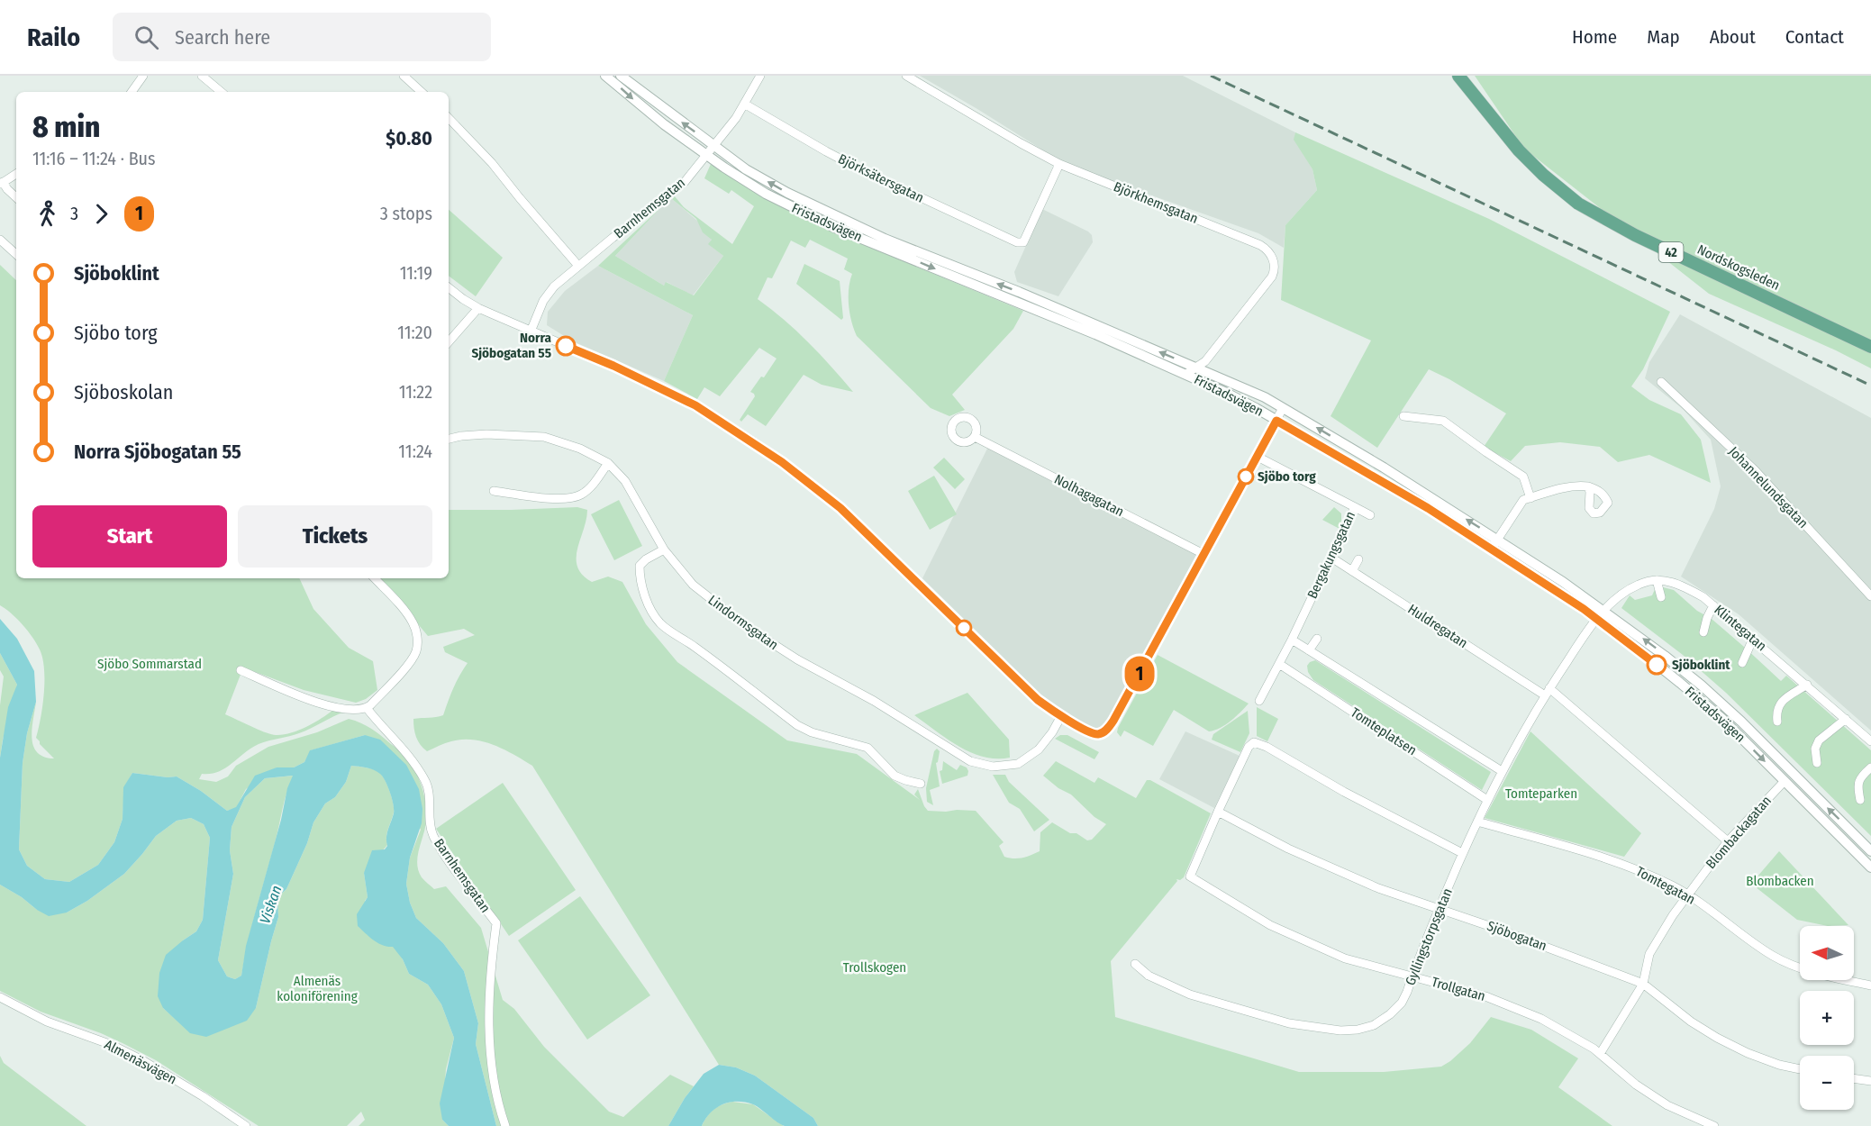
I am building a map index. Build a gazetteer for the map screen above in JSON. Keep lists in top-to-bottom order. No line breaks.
{"streets":{"main road":["42","Nordskogsleden"],"street":["Björksätersgatan","Björkhemsgatan","Barnhemsgatan","Fristadsvägen","Johannelundsgatan","Nolhagagatan","Bergakungsgatan","Lindormsgatan","Huldregatan","Klintegatan","Tomteplatsen","Blombackagatan","Tomtegatan","Sjöbogatan","Gyllingstorpsgatan","Trollgatan","Almenäsvägen"]},"crossings":[["Björksätersgatan","Björkhemsgatan"],["Björksätersgatan","Barnhemsgatan"],["Björkhemsgatan","Fristadsvägen"],["Barnhemsgatan","Fristadsvägen"],["Fristadsvägen","Blombackagatan"],["Fristadsvägen","Gyllingstorpsgatan"],["Bergakungsgatan","Huldregatan"],["Bergakungsgatan","Tomteplatsen"],["Huldregatan","Blombackagatan"],["Huldregatan","Gyllingstorpsgatan"],["Tomteplatsen","Gyllingstorpsgatan"],["Blombackagatan","Tomtegatan"],["Blombackagatan","Sjöbogatan"],["Blombackagatan","Trollgatan"],["Tomtegatan","Gyllingstorpsgatan"],["Sjöbogatan","Gyllingstorpsgatan"],["Sjöbogatan","Trollgatan"],["Gyllingstorpsgatan","Trollgatan"]],"water":["Viskan"],"parks":["Sjöbo Sommarstad","Tomteparken","Blombacken","Trollskogen","Almenäs koloniförening"],"places":["Norra Sjöbogatan 55","Sjöbo torg","Sjöboklint"],"lines":["bus line 1"],"north":"left","page":{"header":"Railo","search":"Search here","nav":["Home","Map","About","Contact"],"on_map":"1","heading":["8 min","11:16 – 11:24 · Bus","$0.80"],"legs":["3","1","3 stops"],"list":[{"name":"Sjöboklint","value":"11:19"},{"name":"Sjöbo torg","value":"11:20"},{"name":"Sjöboskolan","value":"11:22"},{"name":"Norra Sjöbogatan 55","value":"11:24"}],"buttons":["Start","Tickets"],"map_buttons":["+","−"]}}
